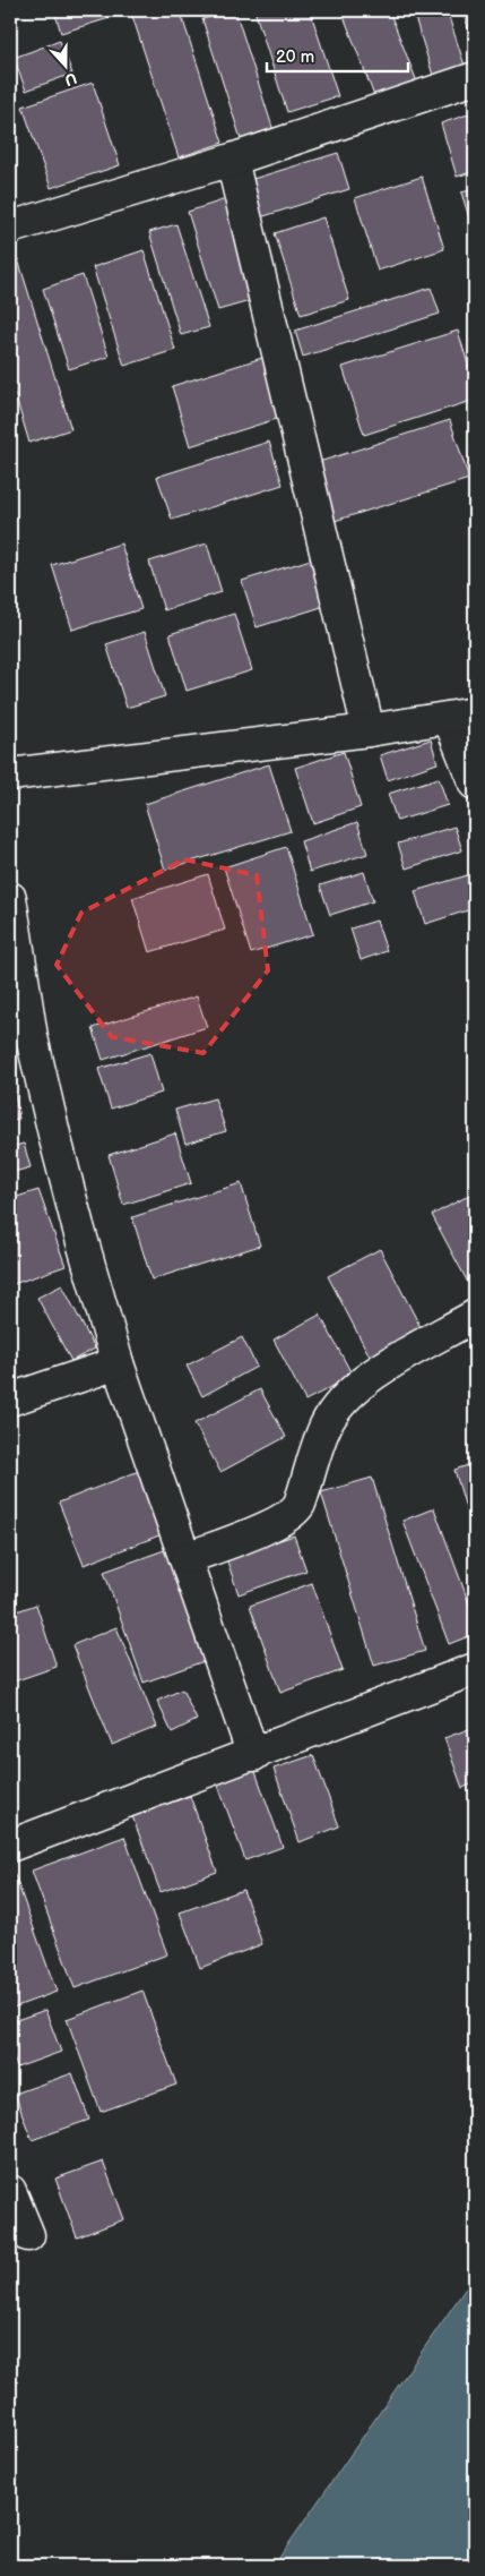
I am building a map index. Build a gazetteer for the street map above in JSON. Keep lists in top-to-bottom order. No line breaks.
{"scale_bar":"20 m","north":"bottom"}
